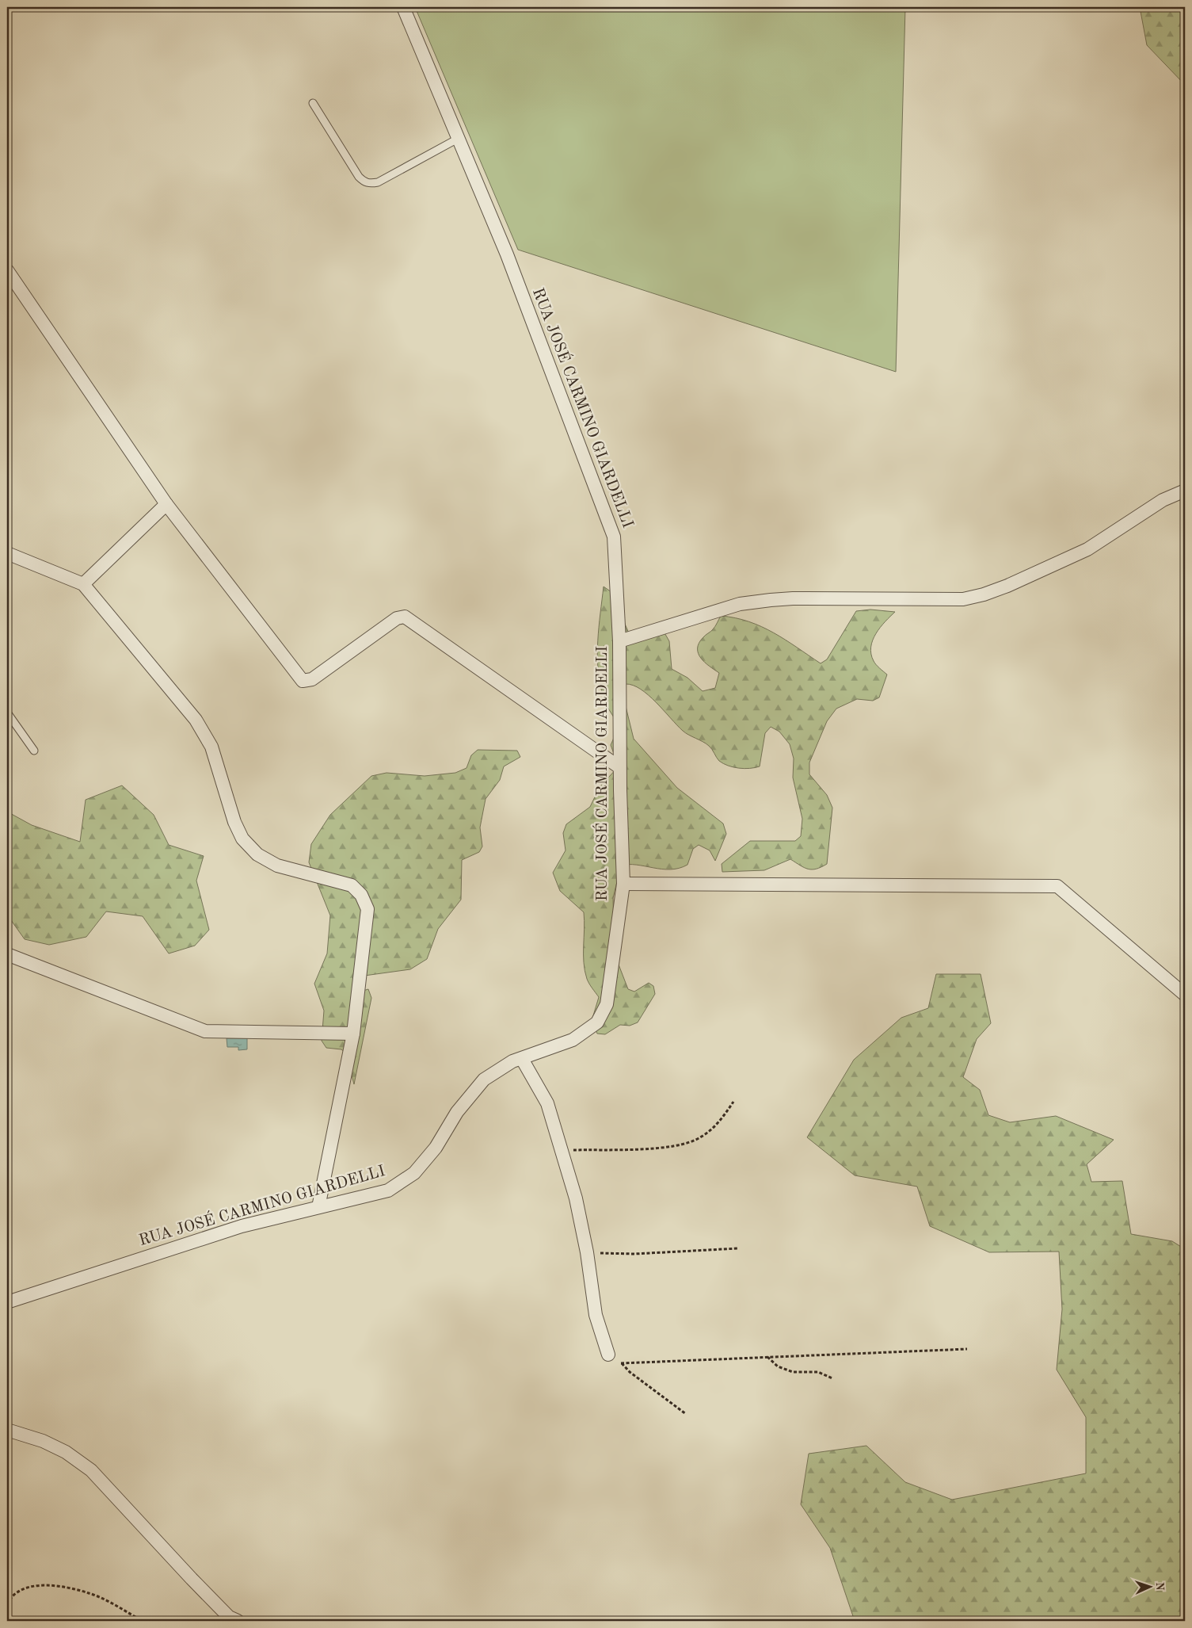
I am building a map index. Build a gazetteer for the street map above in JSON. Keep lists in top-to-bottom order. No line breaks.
{"streets":{"street":["RUA JOSÉ CARMINO GIARDELLI"]},"north":"right"}
